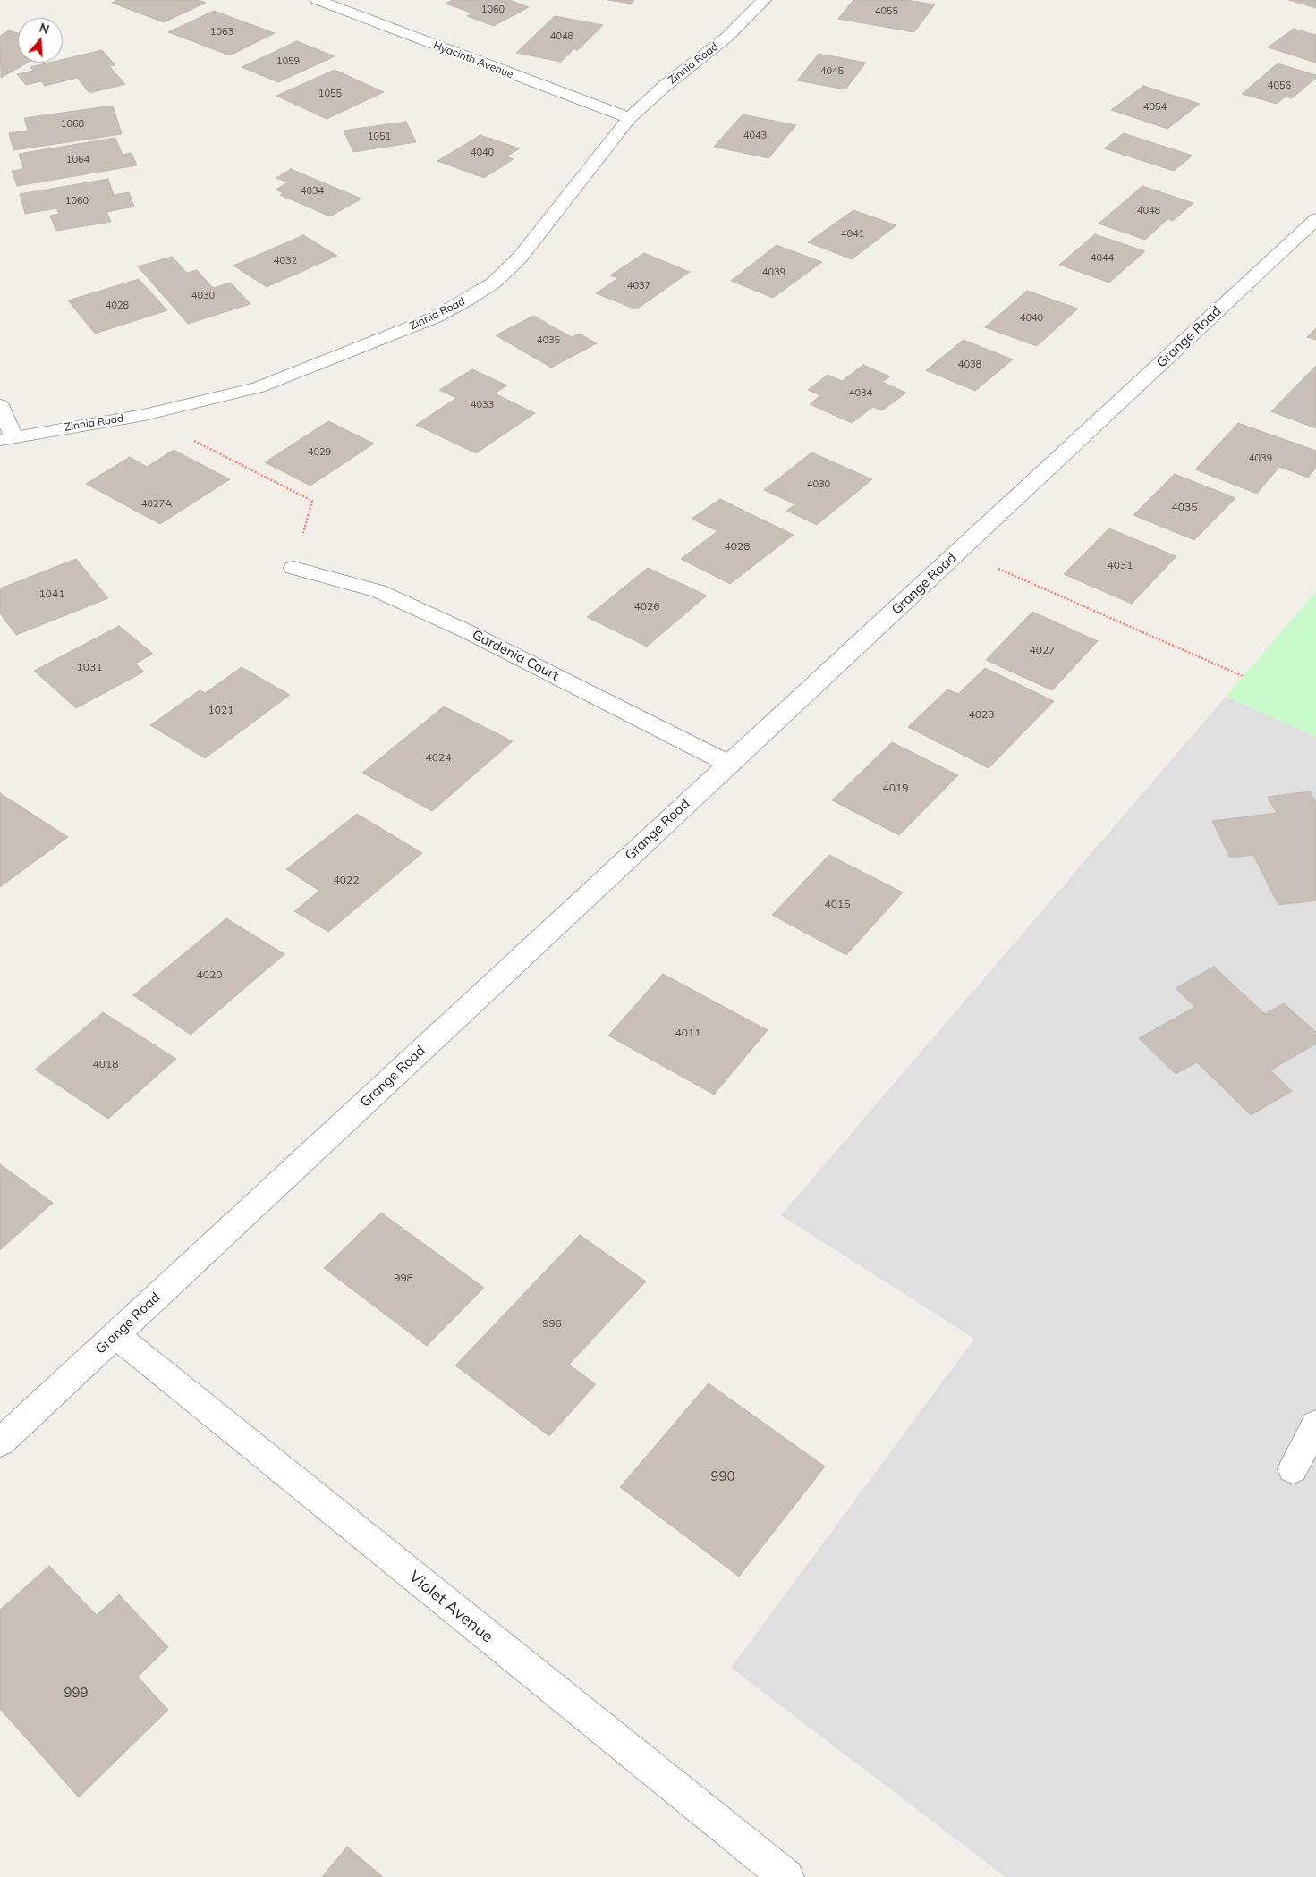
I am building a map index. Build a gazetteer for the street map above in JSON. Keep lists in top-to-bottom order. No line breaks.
{"streets":{"street":["Hyacinth Avenue","Zinnia Road","Grange Road","Gardenia Court","Violet Avenue"]},"crossings":[["Hyacinth Avenue","Zinnia Road"],["Grange Road","Gardenia Court"],["Grange Road","Violet Avenue"]],"house_numbers":["1060","4055","1063","4048","1059","4045","4056","1055","4054","1068","4043","1051","4040","1064","4034","1060","4048","4041","4044","4032","4039","4037","4030","4028","4040","4035","4038","4034","4033","4029","4039","4030","4027A","4035","4028","4031","1041","4026","4027","1031","1021","4023","4024","4019","4022","4015","4020","4011","4018","998","996","990","999"],"north":"top"}
